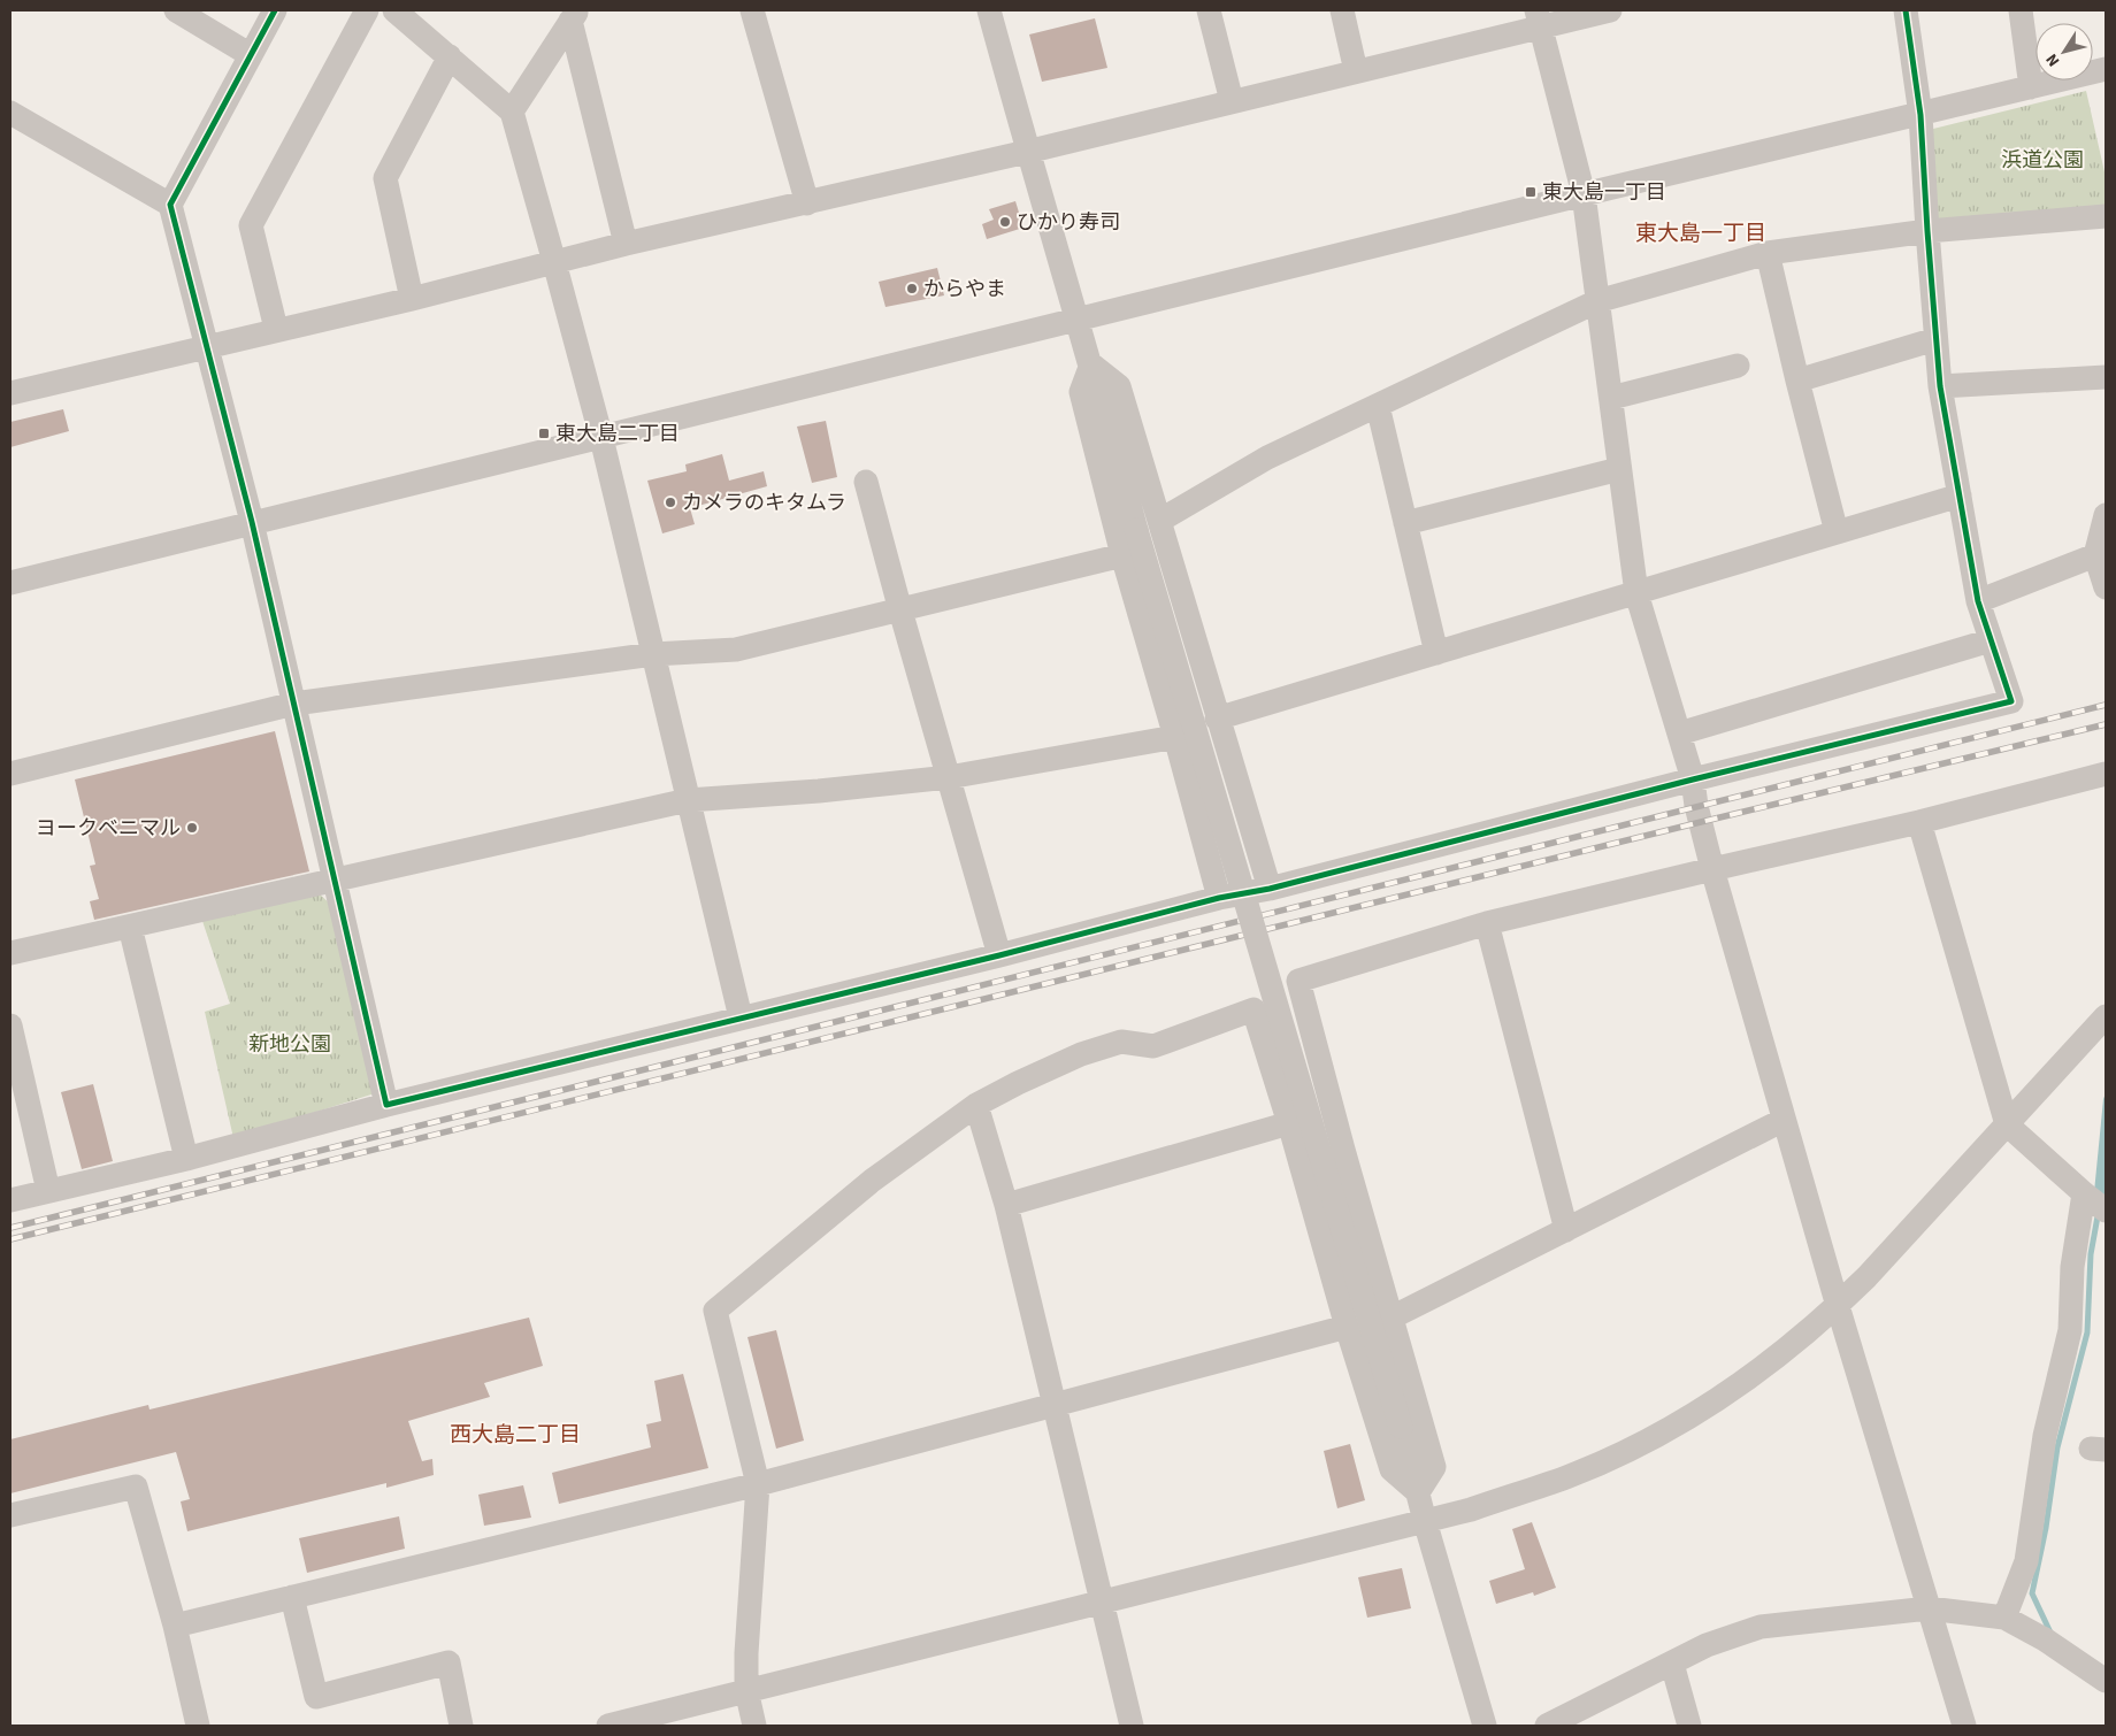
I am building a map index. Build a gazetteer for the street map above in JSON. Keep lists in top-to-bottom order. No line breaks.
{"districts":["東大島一丁目","西大島二丁目"],"parks":["浜道公園","新地公園"],"places":{"transit":["東大島一丁目","東大島二丁目"],"other":["ひかり寿司","からやま","カメラのキタムラ","ヨークベニマル"]},"north":"bottom left"}
